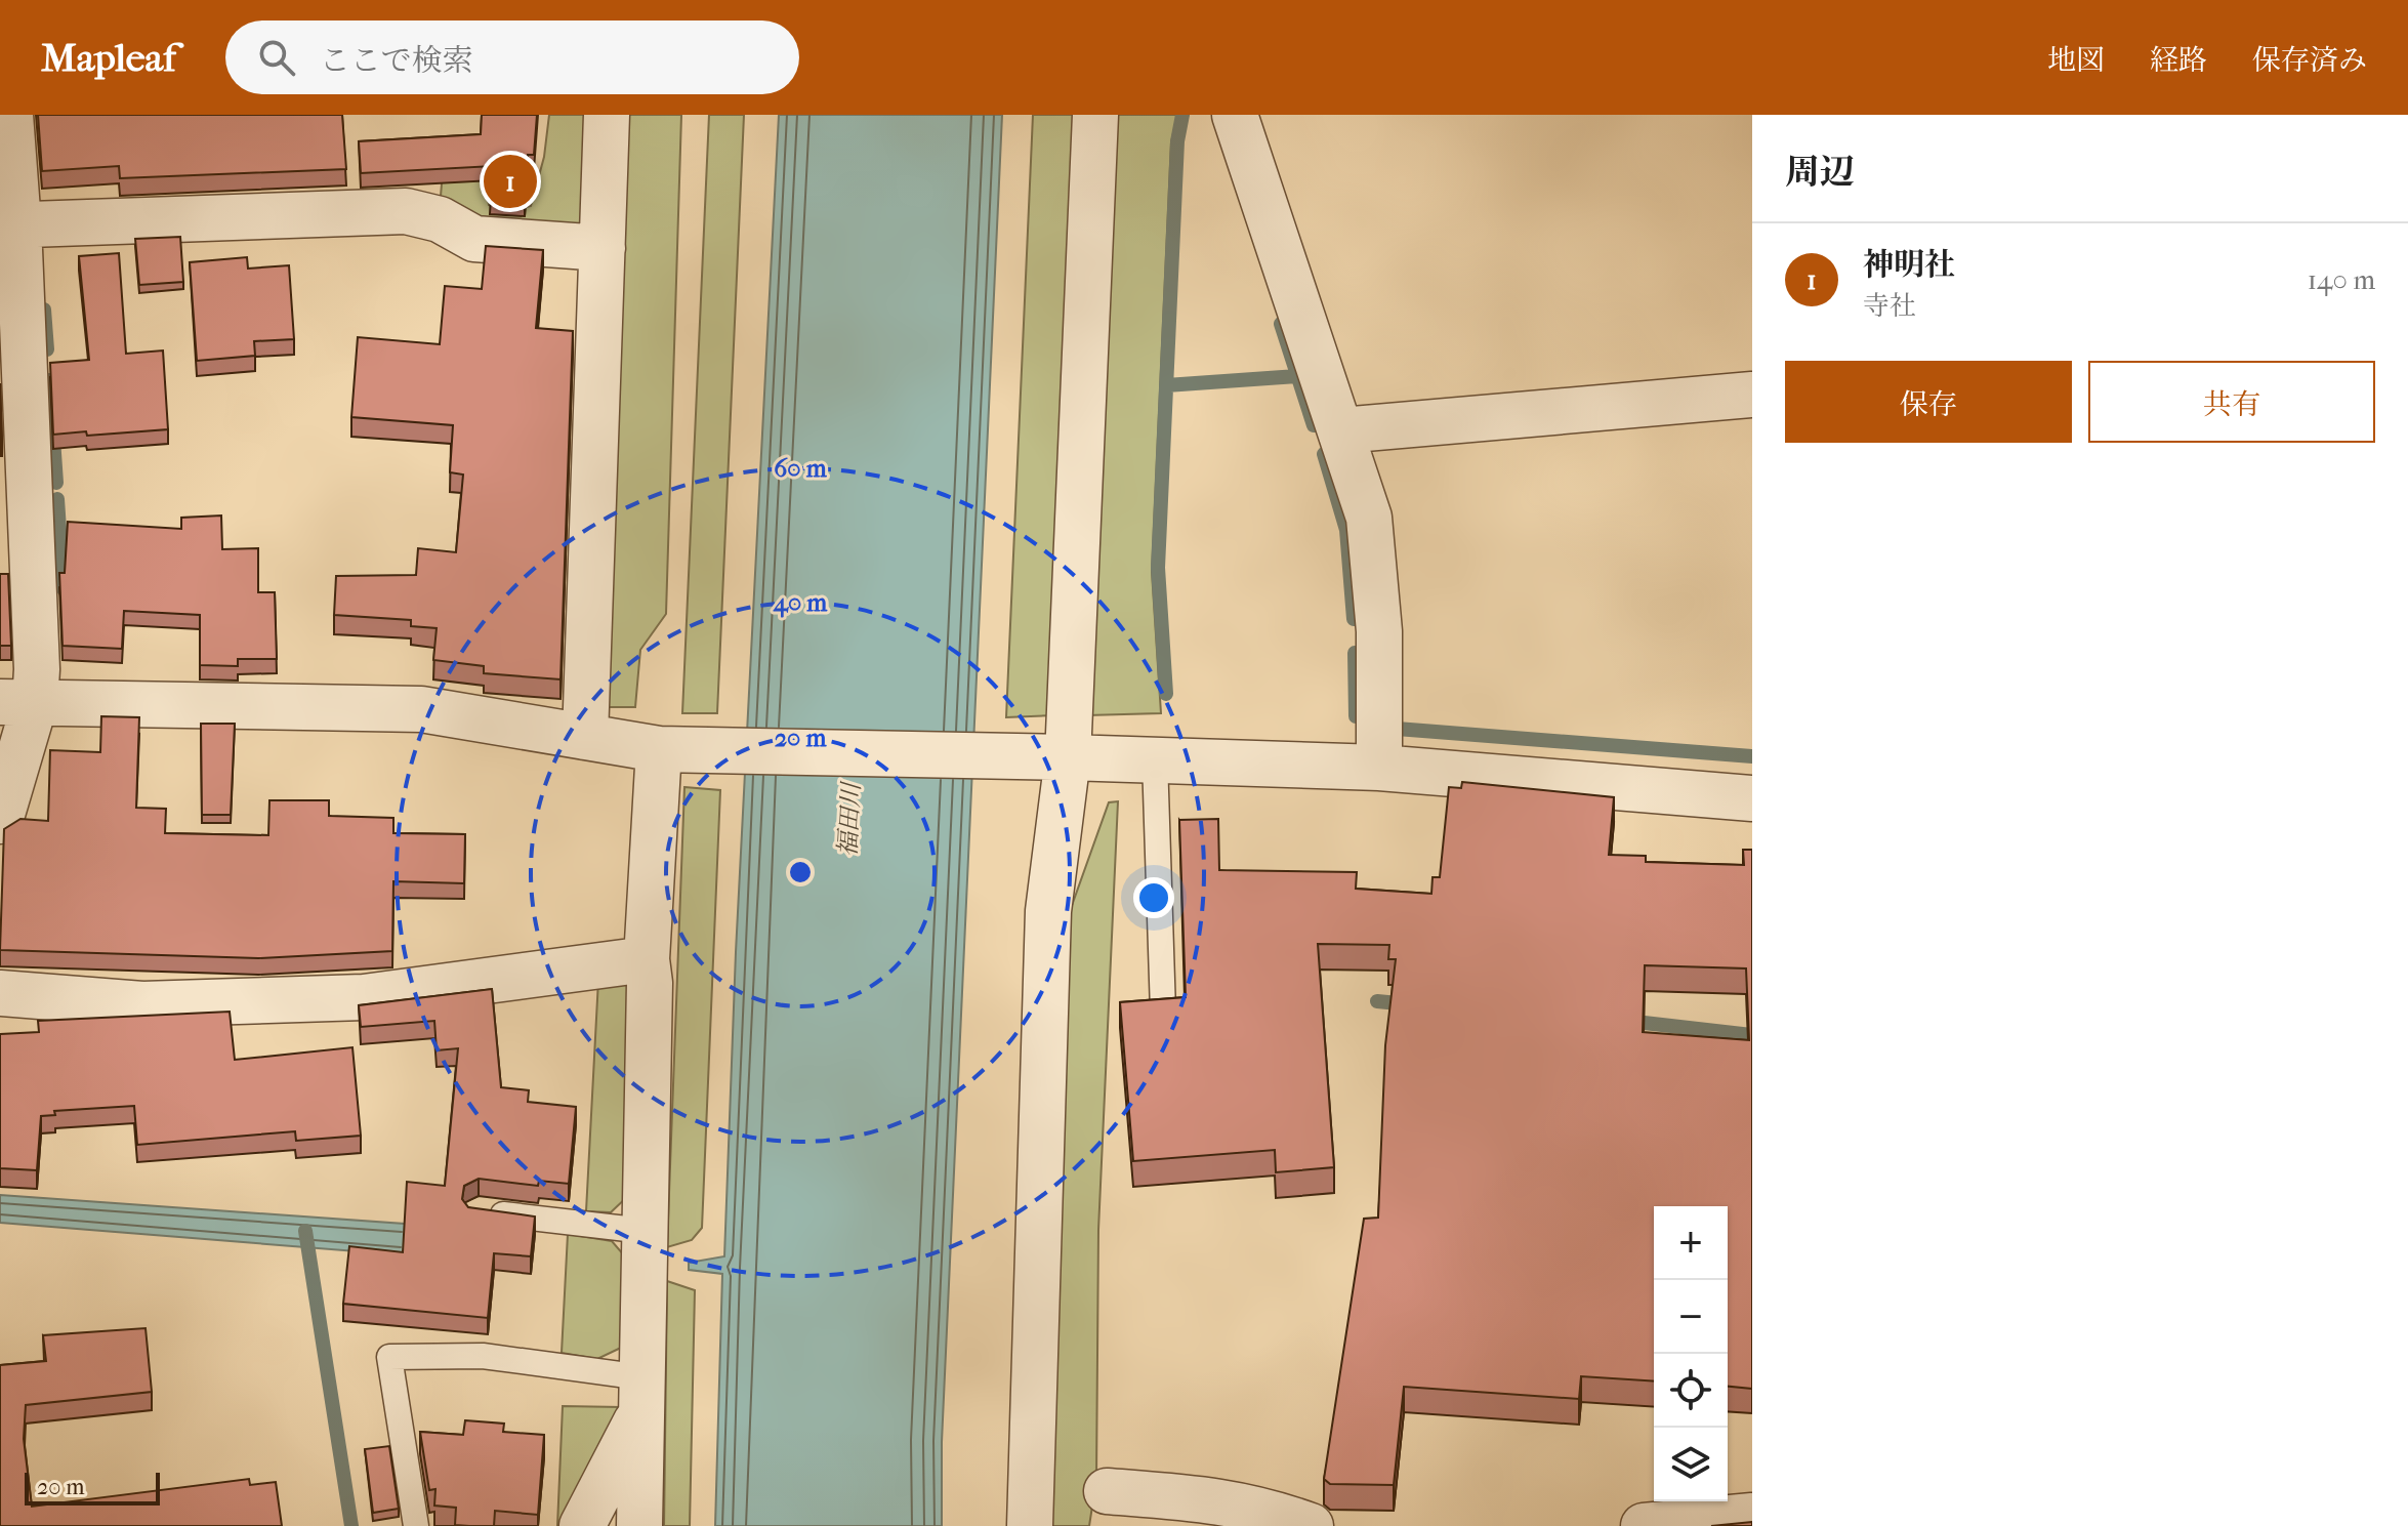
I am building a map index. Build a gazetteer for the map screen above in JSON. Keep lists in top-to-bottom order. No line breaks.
{"water":["福田川"],"scale_bar":"20 m","page":{"header":"Mapleaf","search":"ここで検索","nav":["地図","経路","保存済み"],"heading":"周辺","pins":"1","list":[{"mark":"1","name":"神明社","note":"寺社","value":"140 m"}],"buttons":["保存","共有"],"map_buttons":["+","−"],"scale":"20 m"},"rings":["60 m","40 m","20 m"]}
